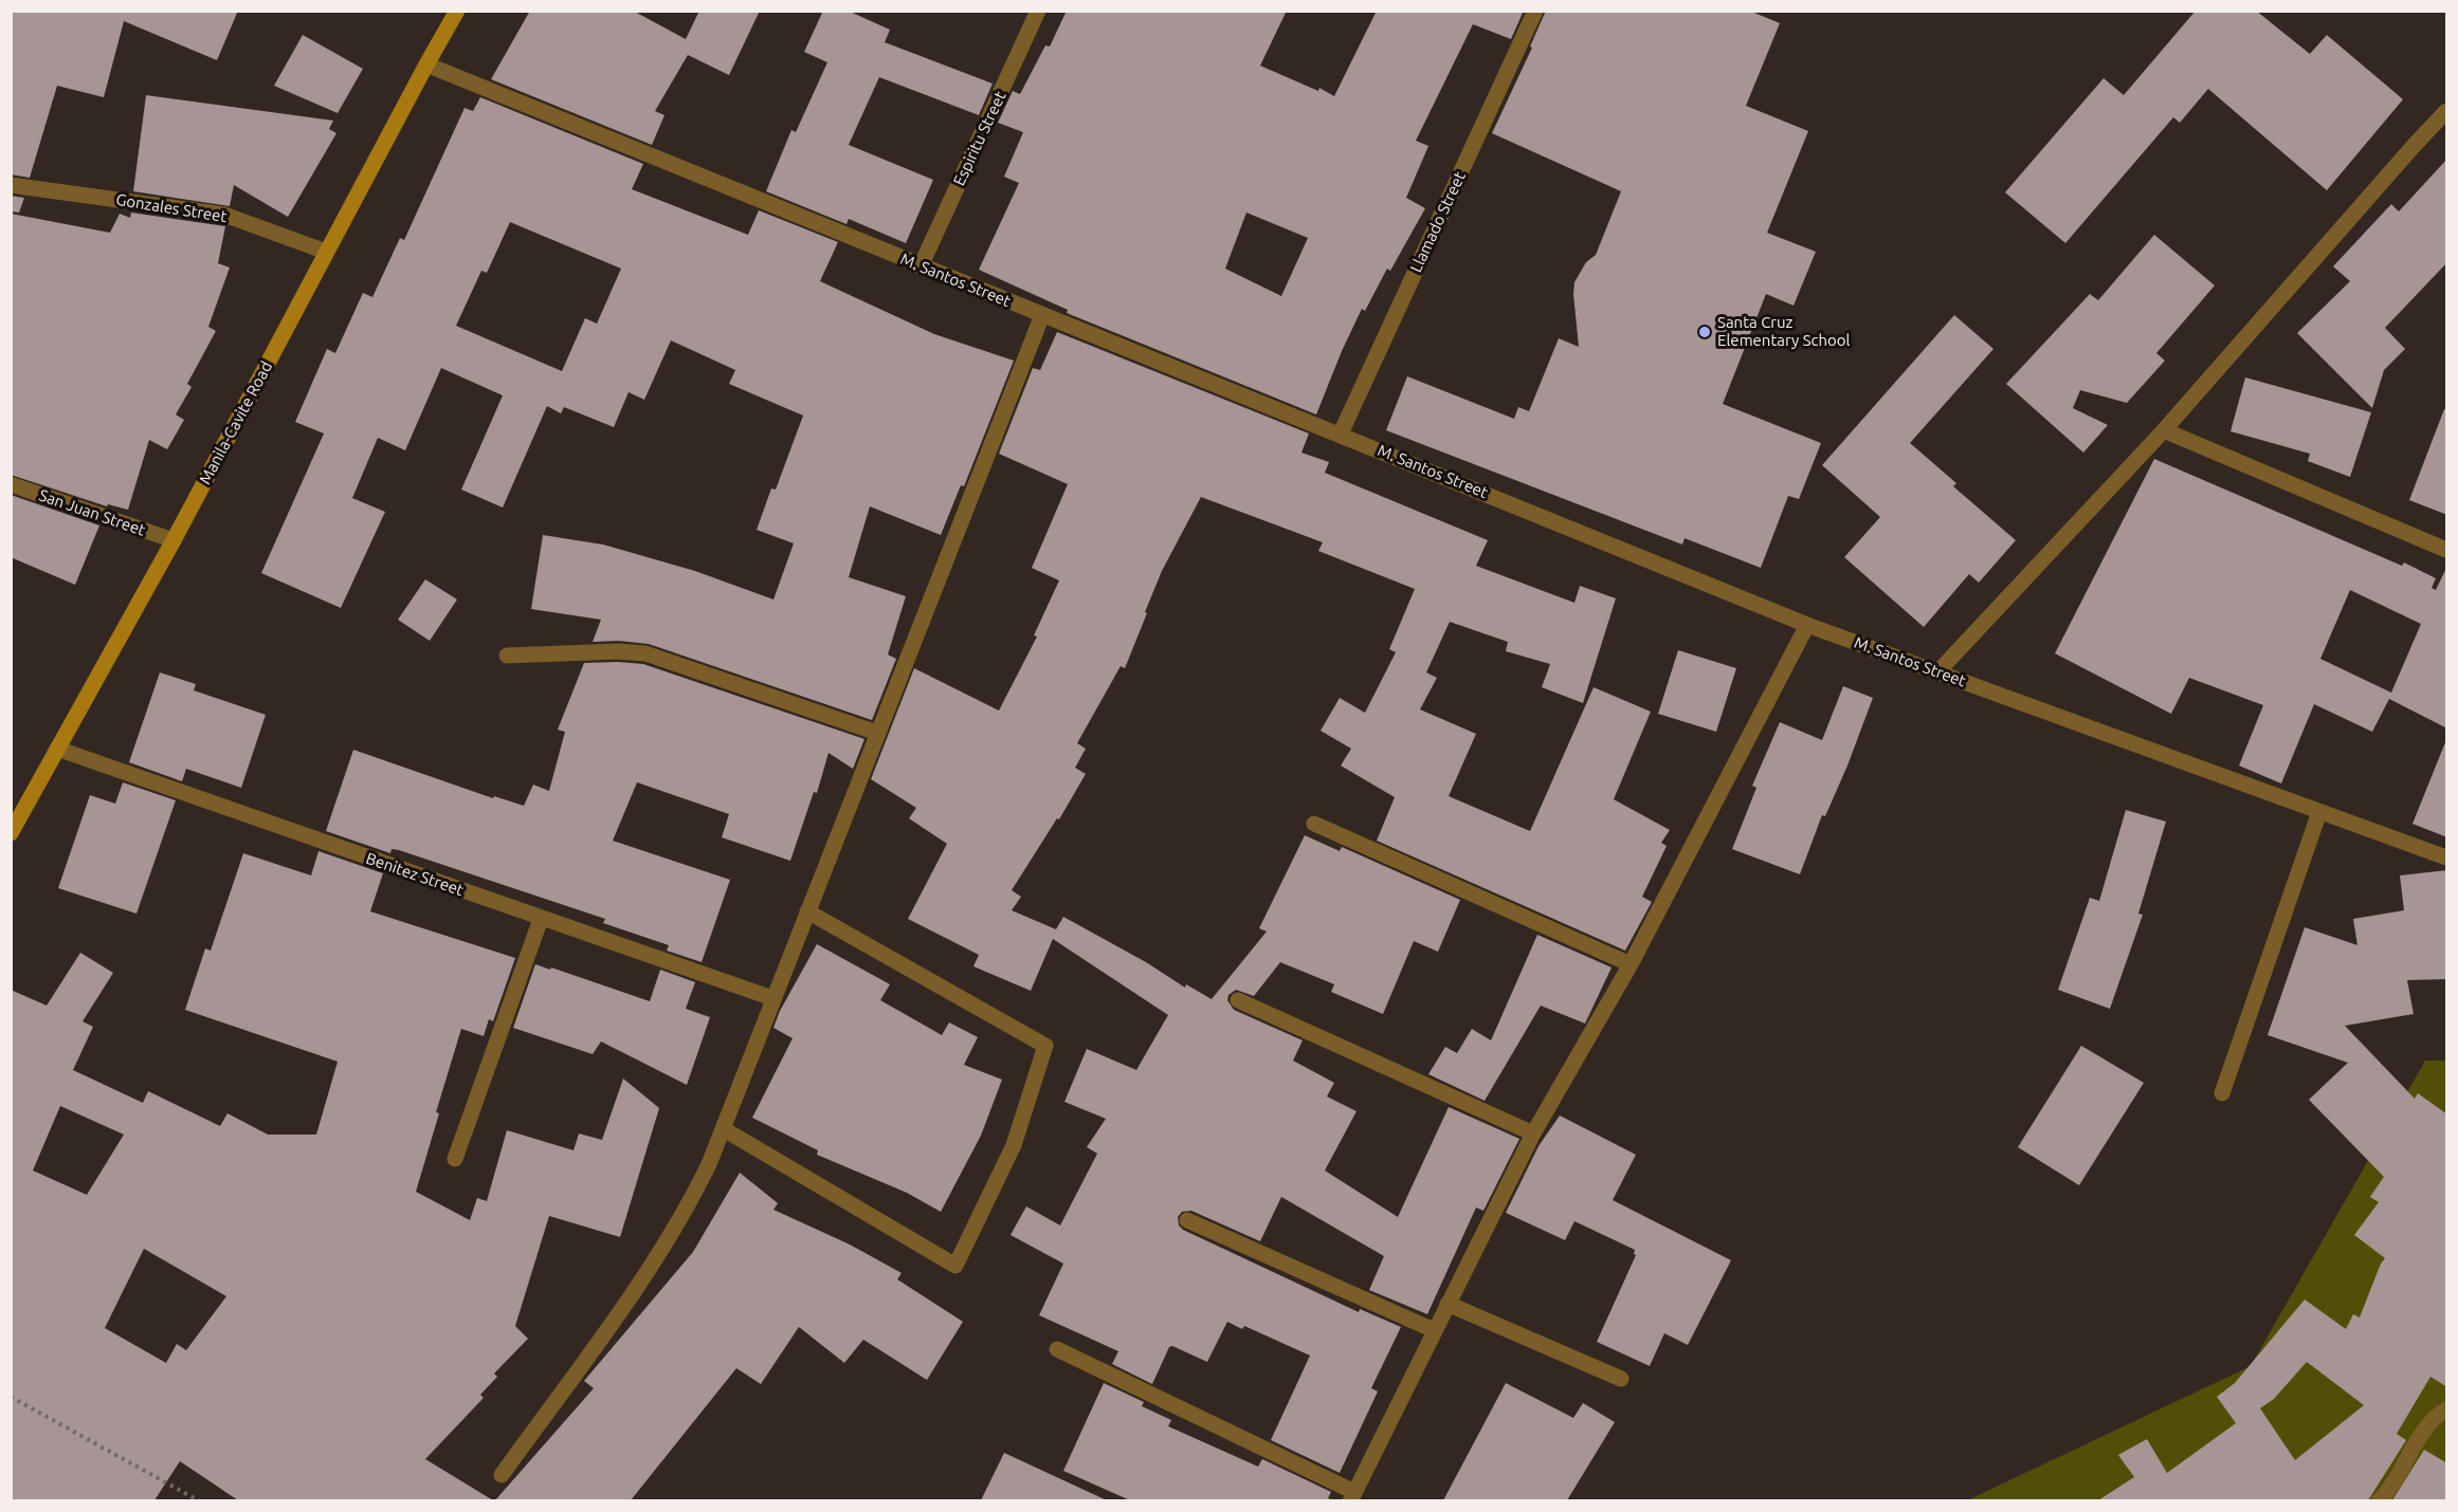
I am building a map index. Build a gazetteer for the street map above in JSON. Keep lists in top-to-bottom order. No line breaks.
{"streets":{"main road":["Manila-Cavite Road"],"street":["Espiritu Street","Gonzales Street","Llamado Street","M. Santos Street","San Juan Street","Benitez Street"]},"crossings":[["Espiritu Street","M. Santos Street"],["Gonzales Street","Manila-Cavite Road"],["Llamado Street","M. Santos Street"],["M. Santos Street","Manila-Cavite Road"],["Manila-Cavite Road","San Juan Street"],["Manila-Cavite Road","Benitez Street"]],"places":["Santa Cruz Elementary School"]}
